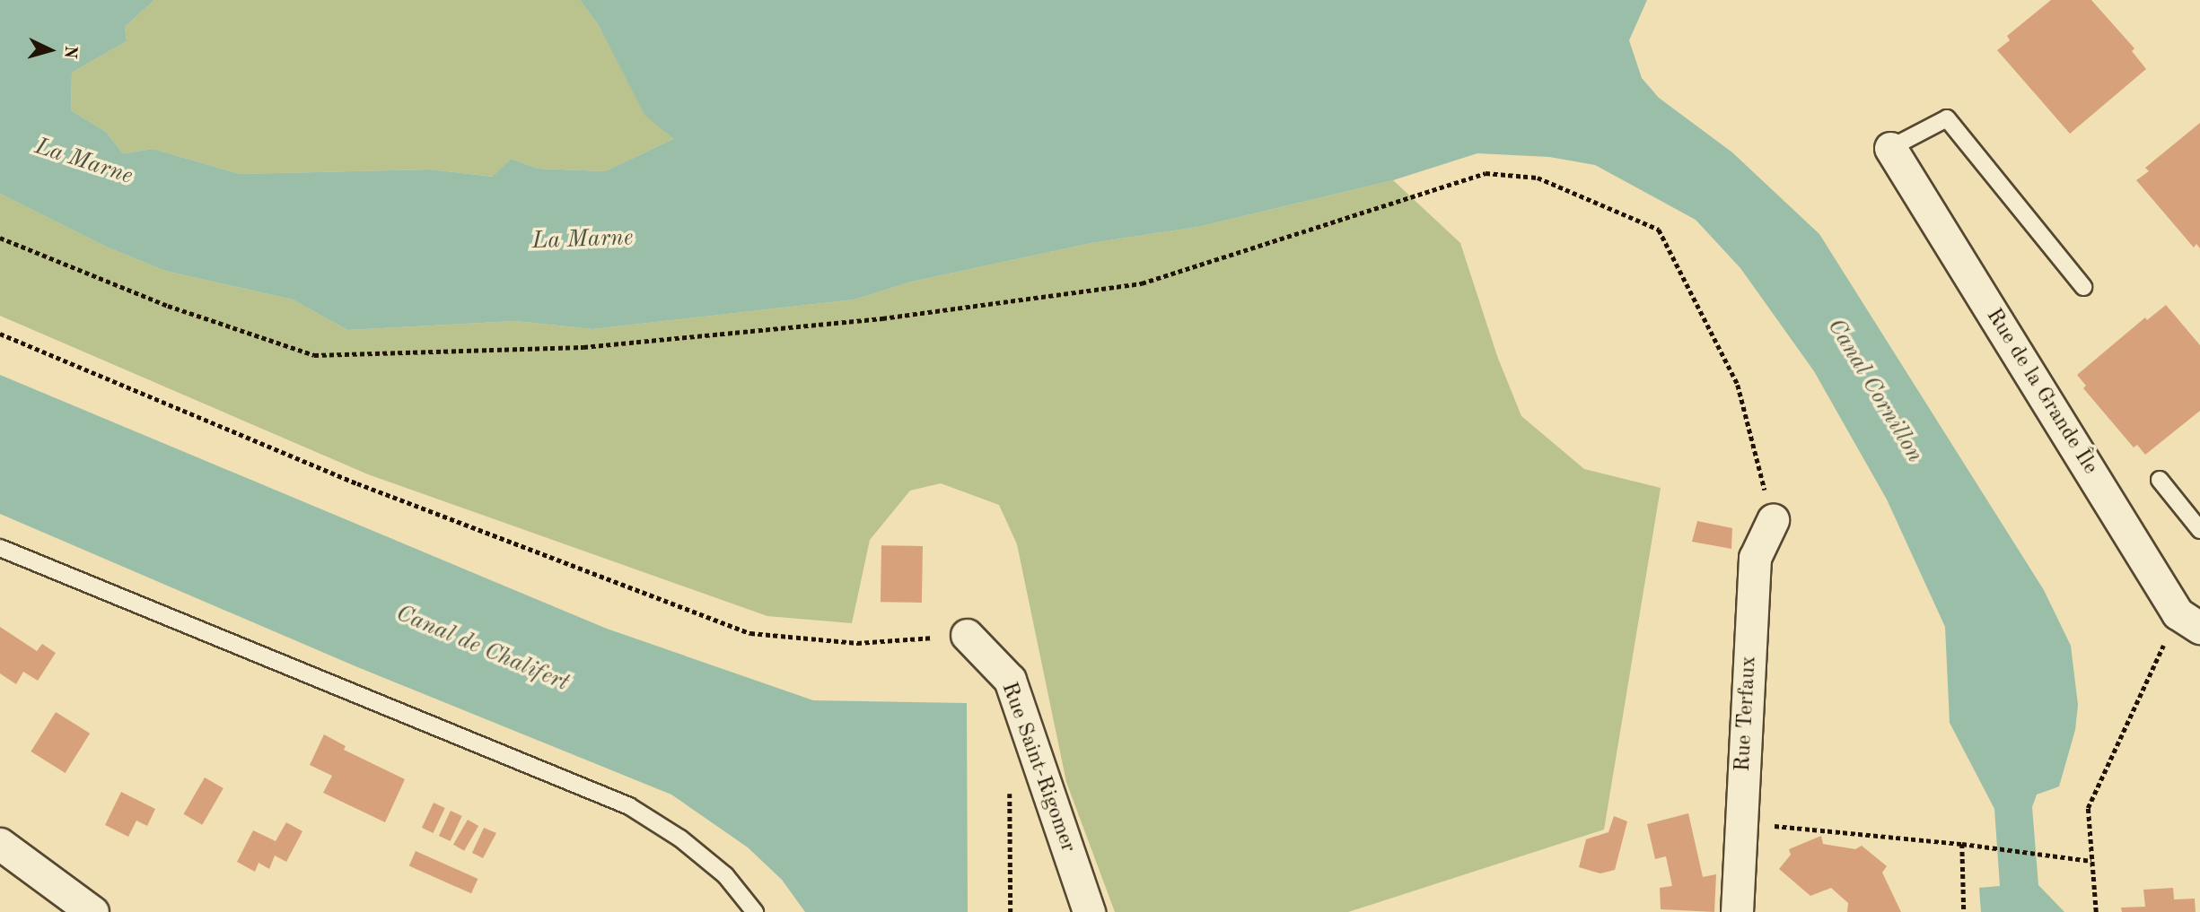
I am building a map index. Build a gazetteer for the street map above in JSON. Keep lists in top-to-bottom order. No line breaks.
{"streets":{"street":["Rue de la Grande Île","Rue Terfaux","Rue Saint-Rigomer"]},"water":["La Marne","Canal Cornillon","Canal de Chalifert"],"north":"right"}
